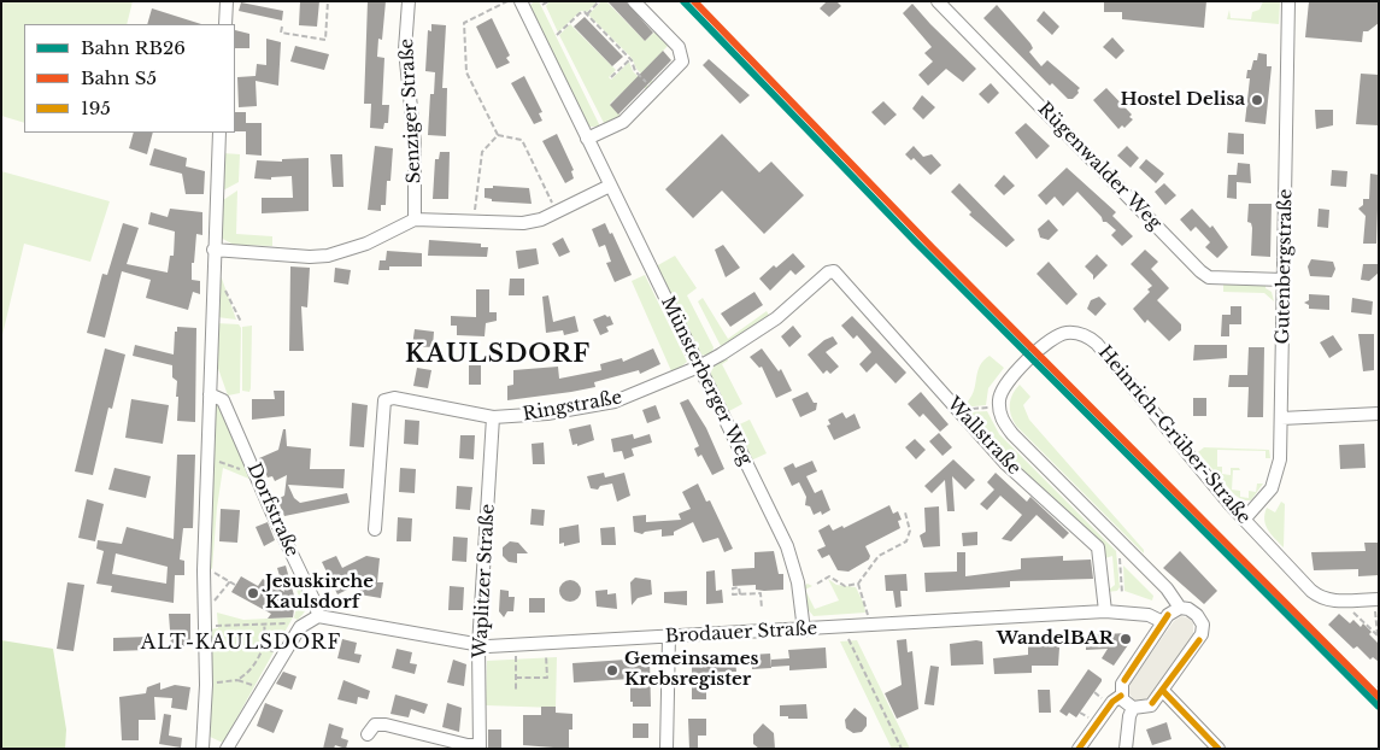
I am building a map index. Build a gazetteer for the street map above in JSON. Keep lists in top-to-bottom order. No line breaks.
{"streets":{"street":["Senziger Straße","Rügenwalder Weg","Gutenbergstraße","Münsterberger Weg","Ringstraße","Heinrich-Grüber-Straße","Wallstraße","Dorfstraße","Waplitzer Straße","Brodauer Straße"]},"crossings":[["Rügenwalder Weg","Gutenbergstraße"],["Gutenbergstraße","Heinrich-Grüber-Straße"],["Münsterberger Weg","Ringstraße"],["Münsterberger Weg","Brodauer Straße"],["Ringstraße","Wallstraße"],["Ringstraße","Waplitzer Straße"],["Wallstraße","Brodauer Straße"],["Dorfstraße","Brodauer Straße"],["Waplitzer Straße","Brodauer Straße"]],"districts":["KAULSDORF","ALT-KAULSDORF"],"places":["Hostel Delisa","Jesuskirche Kaulsdorf","WandelBAR","Gemeinsames Krebsregister"],"lines":["rail line RB26","rail line S5","transit line 195"],"legend":["Bahn RB26","Bahn S5","195"]}
